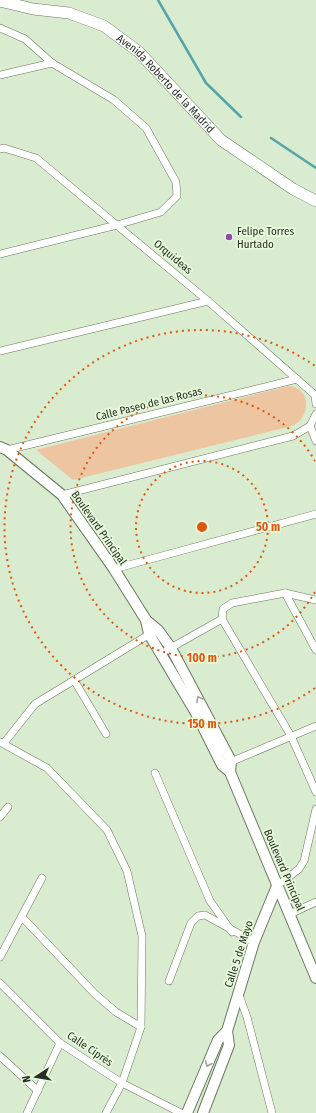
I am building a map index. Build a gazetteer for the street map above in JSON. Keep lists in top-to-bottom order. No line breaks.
{"streets":{"main road":["Avenida Roberto de la Madrid"],"street":["Orquideas","Calle Paseo de las Rosas","Boulevard Principal","Calle 5 de Mayo","Calle Ciprés"]},"crossings":[["Orquideas","Calle Paseo de las Rosas"],["Calle Paseo de las Rosas","Boulevard Principal"],["Boulevard Principal","Calle 5 de Mayo"]],"places":["Felipe Torres Hurtado"],"north":"left","rings":["50 m","100 m","150 m"]}
